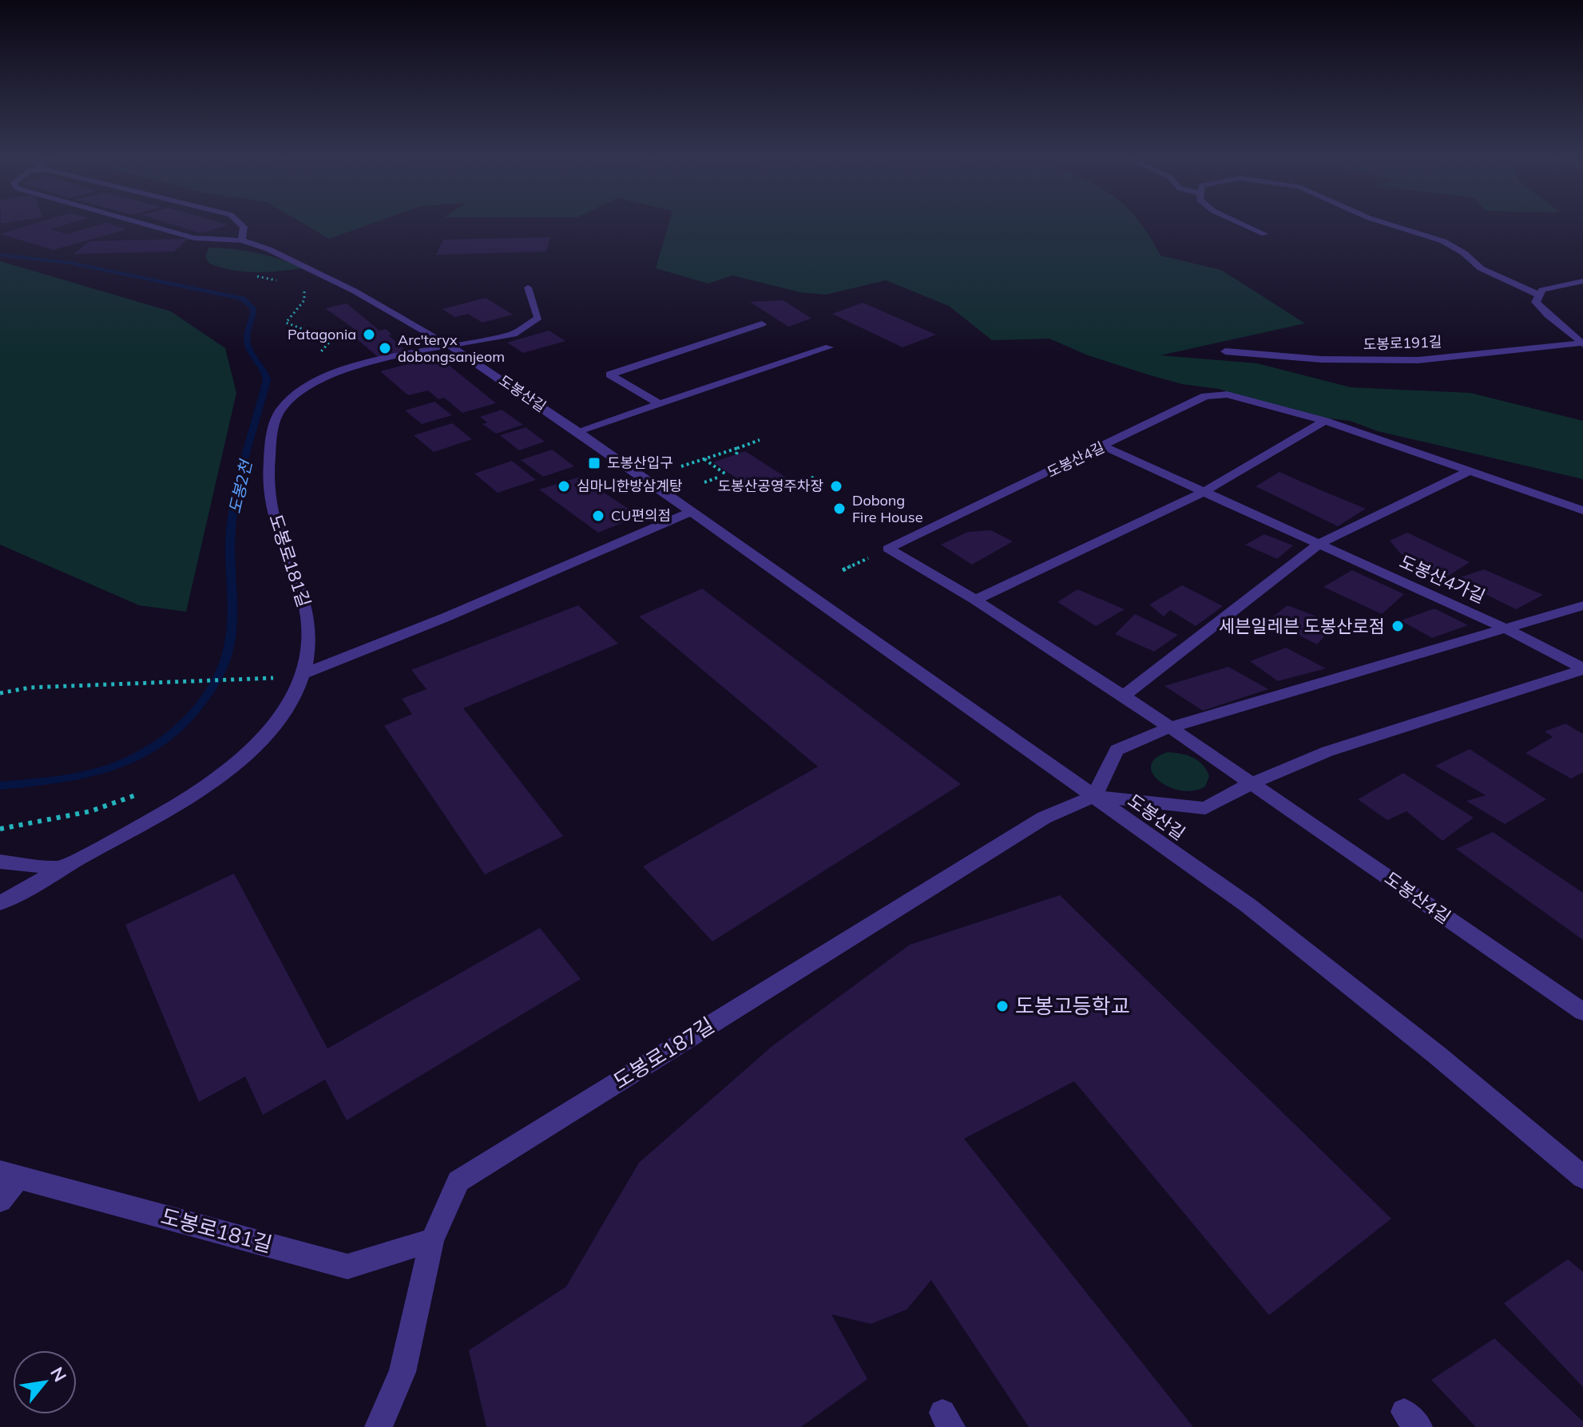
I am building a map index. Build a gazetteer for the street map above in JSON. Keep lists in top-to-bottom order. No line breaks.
{"streets":{"street":["도봉로191길","도봉산길","도봉산4길","도봉로181길","도봉산4가길","도봉로187길"]},"crossings":[["도봉산길","도봉로181길"],["도봉산길","도봉로187길"],["도봉산4길","도봉산4가길"],["도봉로181길","도봉로187길"]],"water":["도봉2천"],"places":{"other":["Patagonia","Arc'teryx dobongsanjeom","심마니한방삼계탕","도봉산공영주차장","Dobong Fire House","CU편의점","세븐일레븐 도봉산로점","도봉고등학교"],"transit":["도봉산입구"]},"north":"top right"}
